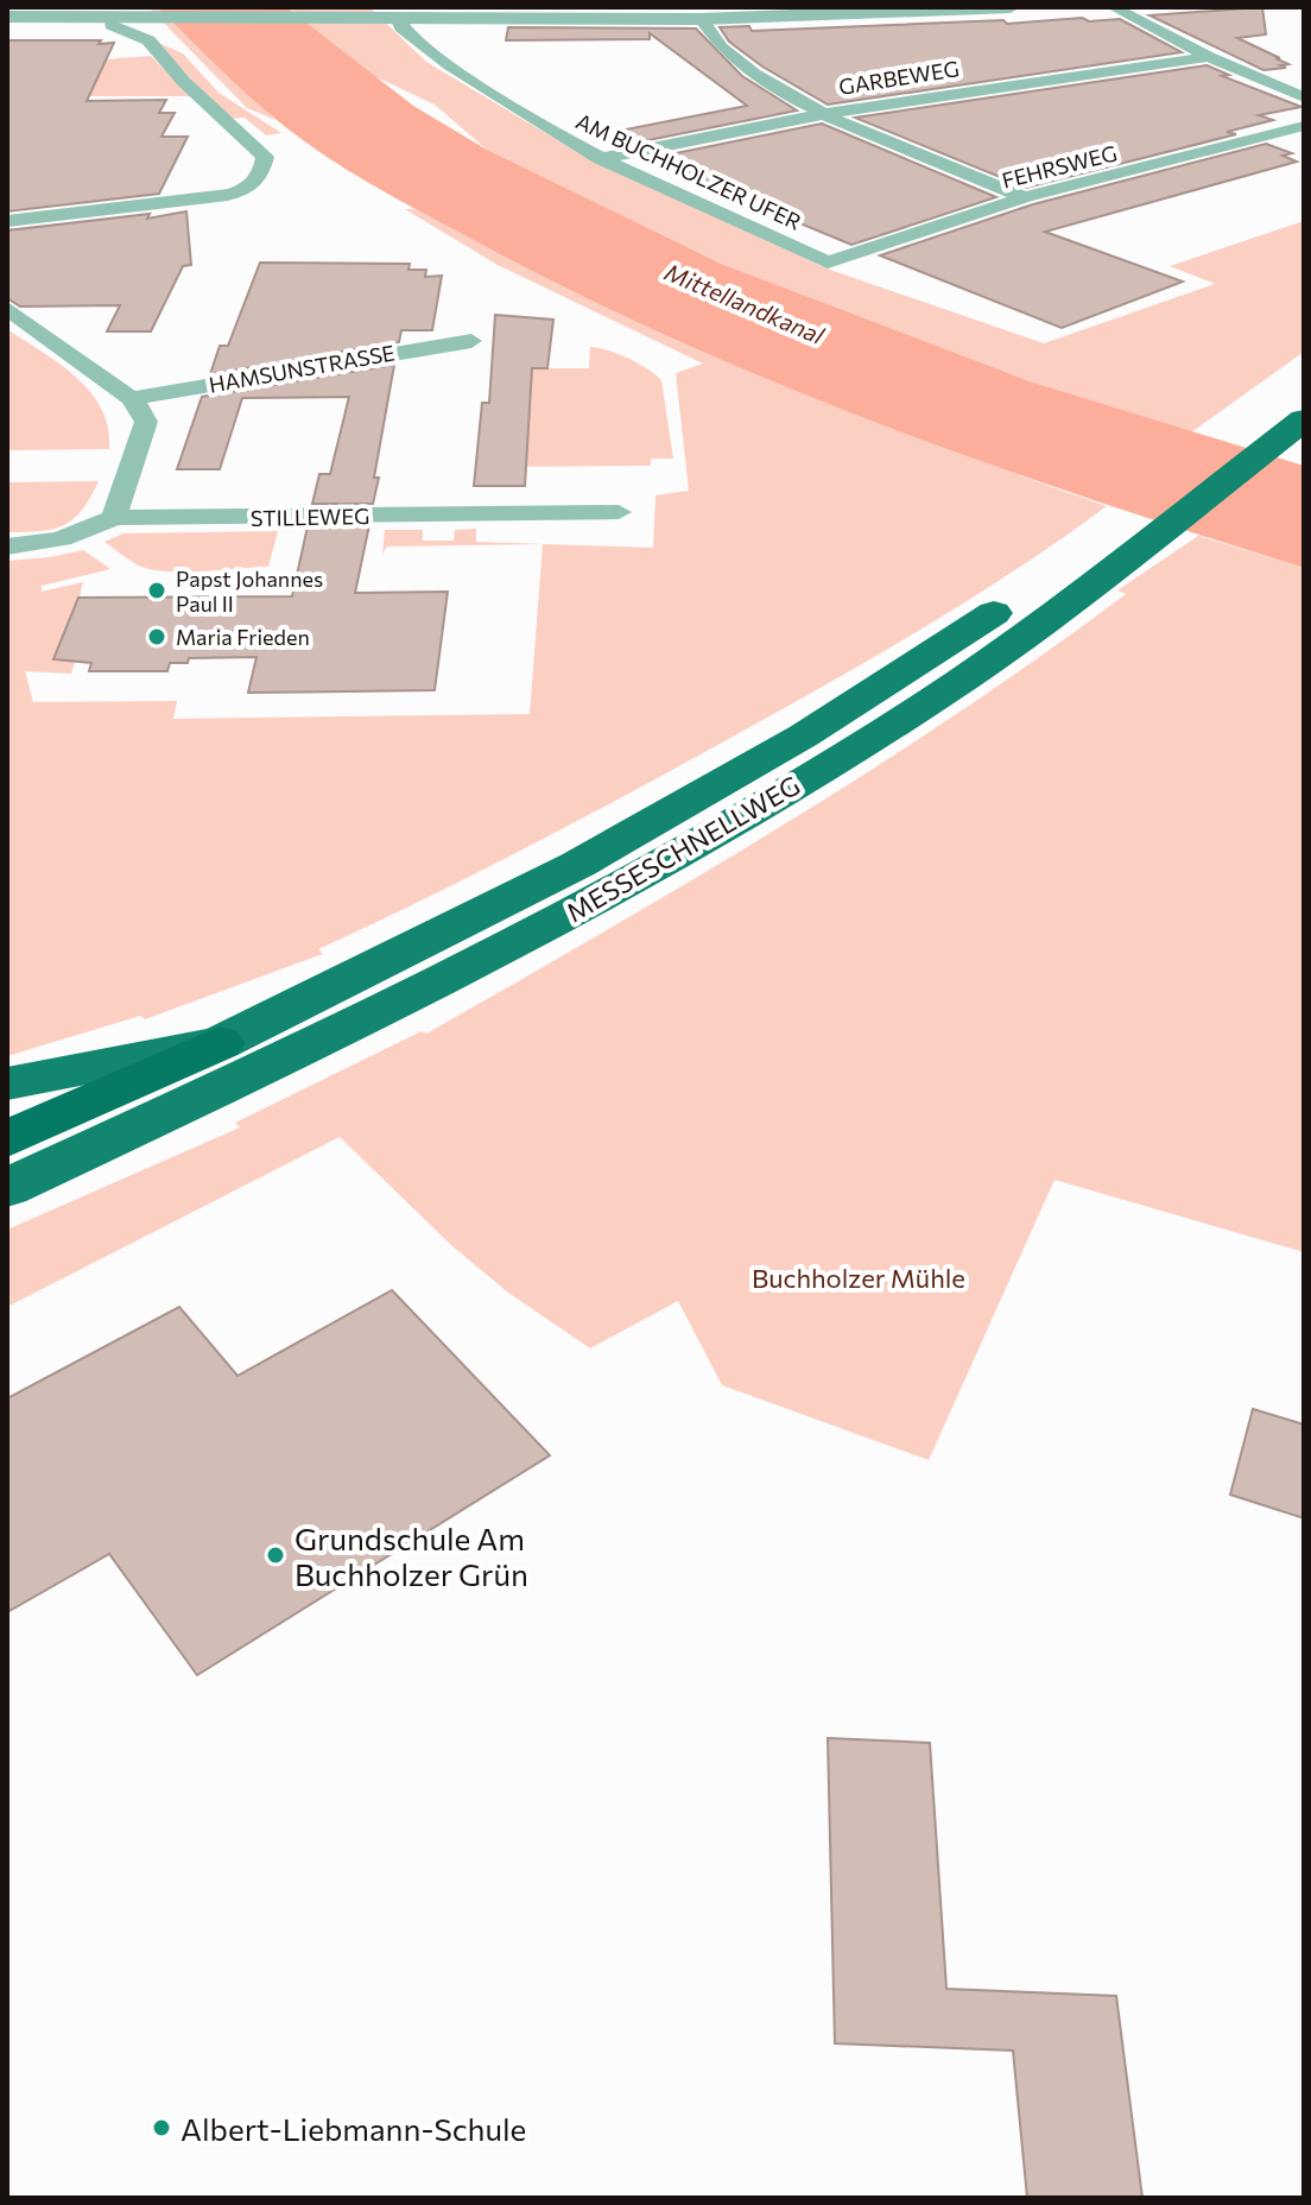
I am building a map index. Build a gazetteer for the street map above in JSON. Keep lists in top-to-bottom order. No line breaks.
{"streets":{"highway":["MESSESCHNELLWEG"],"street":["GARBEWEG","FEHRSWEG","AM BUCHHOLZER UFER","HAMSUNSTRASSE","STILLEWEG"]},"crossings":[["GARBEWEG","AM BUCHHOLZER UFER"],["FEHRSWEG","AM BUCHHOLZER UFER"]],"water":["Mittellandkanal"],"parks":["Buchholzer Mühle"],"places":["Papst Johannes Paul II","Maria Frieden","Grundschule Am Buchholzer Grün","Albert-Liebmann-Schule"]}
